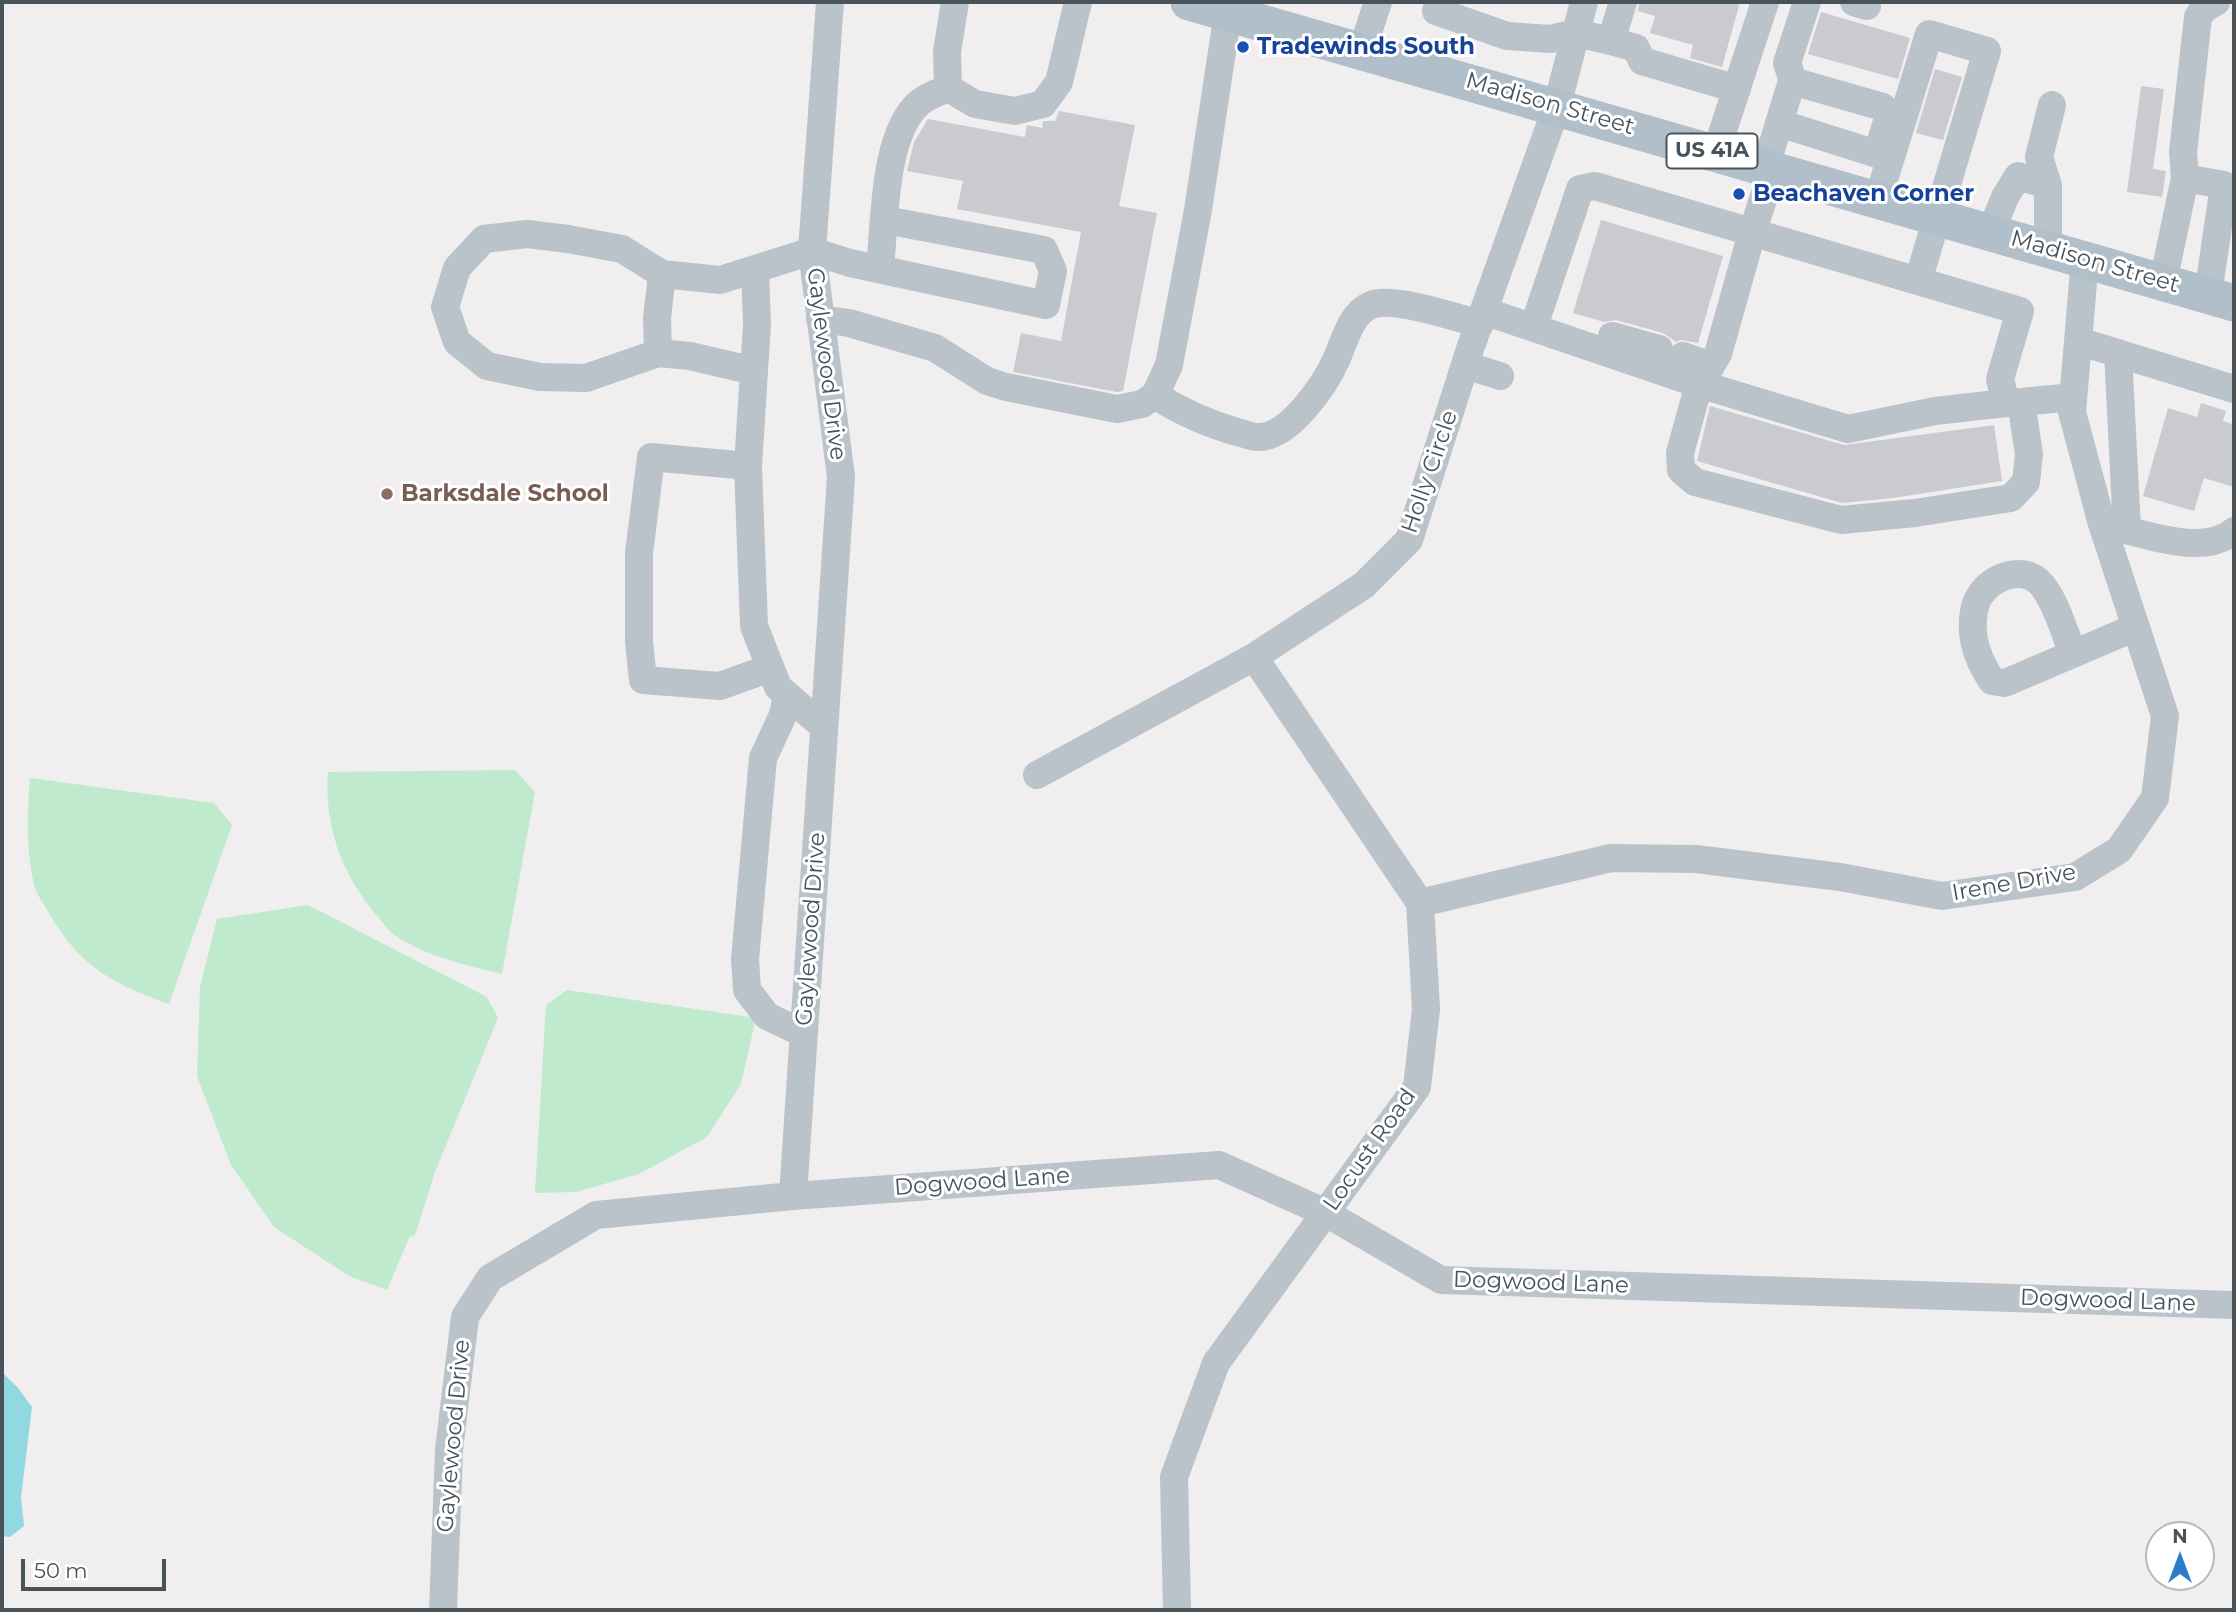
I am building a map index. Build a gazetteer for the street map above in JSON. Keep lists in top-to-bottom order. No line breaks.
{"streets":{"main road":["Madison Street","US 41A"],"street":["Gaylewood Drive","Holly Circle","Irene Drive","Locust Road","Dogwood Lane"]},"crossings":[["Madison Street","Holly Circle"],["Madison Street","Irene Drive"],["Gaylewood Drive","Dogwood Lane"],["Irene Drive","Locust Road"],["Locust Road","Dogwood Lane"]],"places":["Tradewinds South","Beachaven Corner","Barksdale School"],"scale_bar":"50 m","north":"top"}
